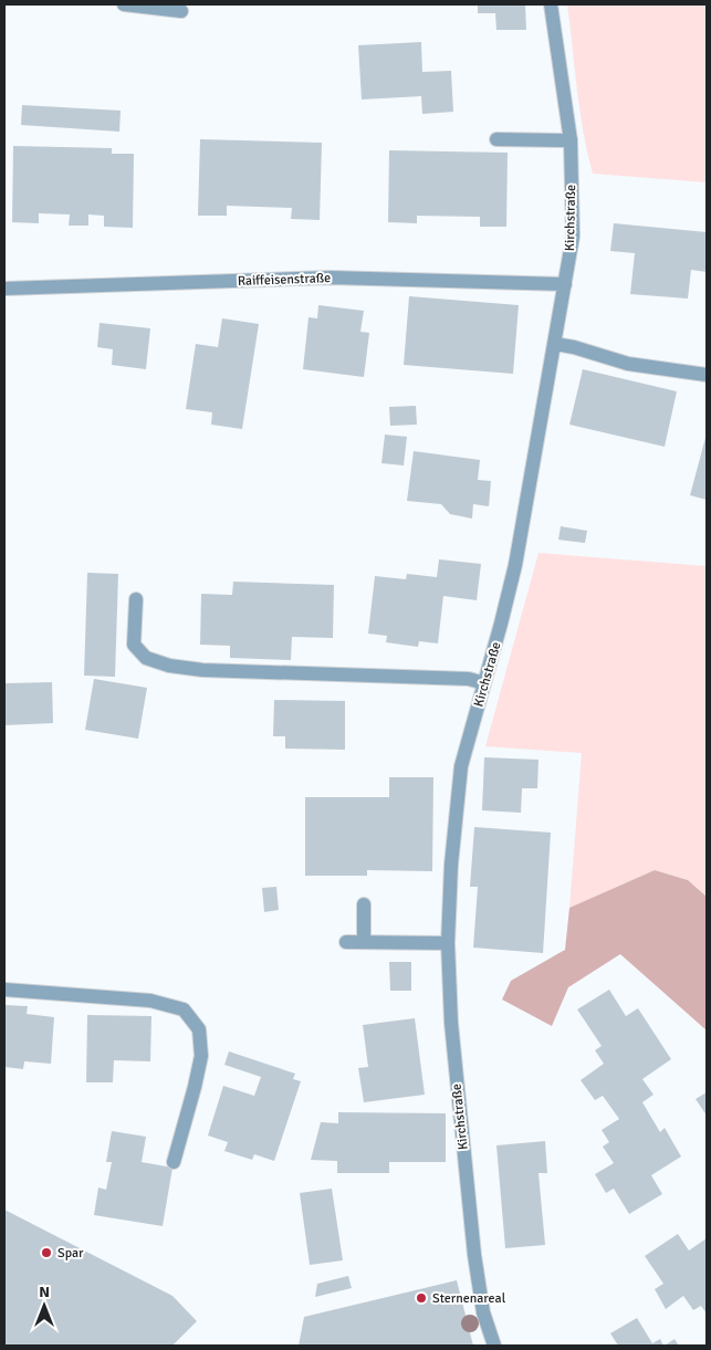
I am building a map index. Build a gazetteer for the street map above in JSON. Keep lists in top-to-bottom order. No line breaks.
{"streets":{"street":["Kirchstraße","Raiffeisenstraße"]},"crossings":[["Kirchstraße","Raiffeisenstraße"]],"places":["Spar","Sternenareal"],"north":"top"}
